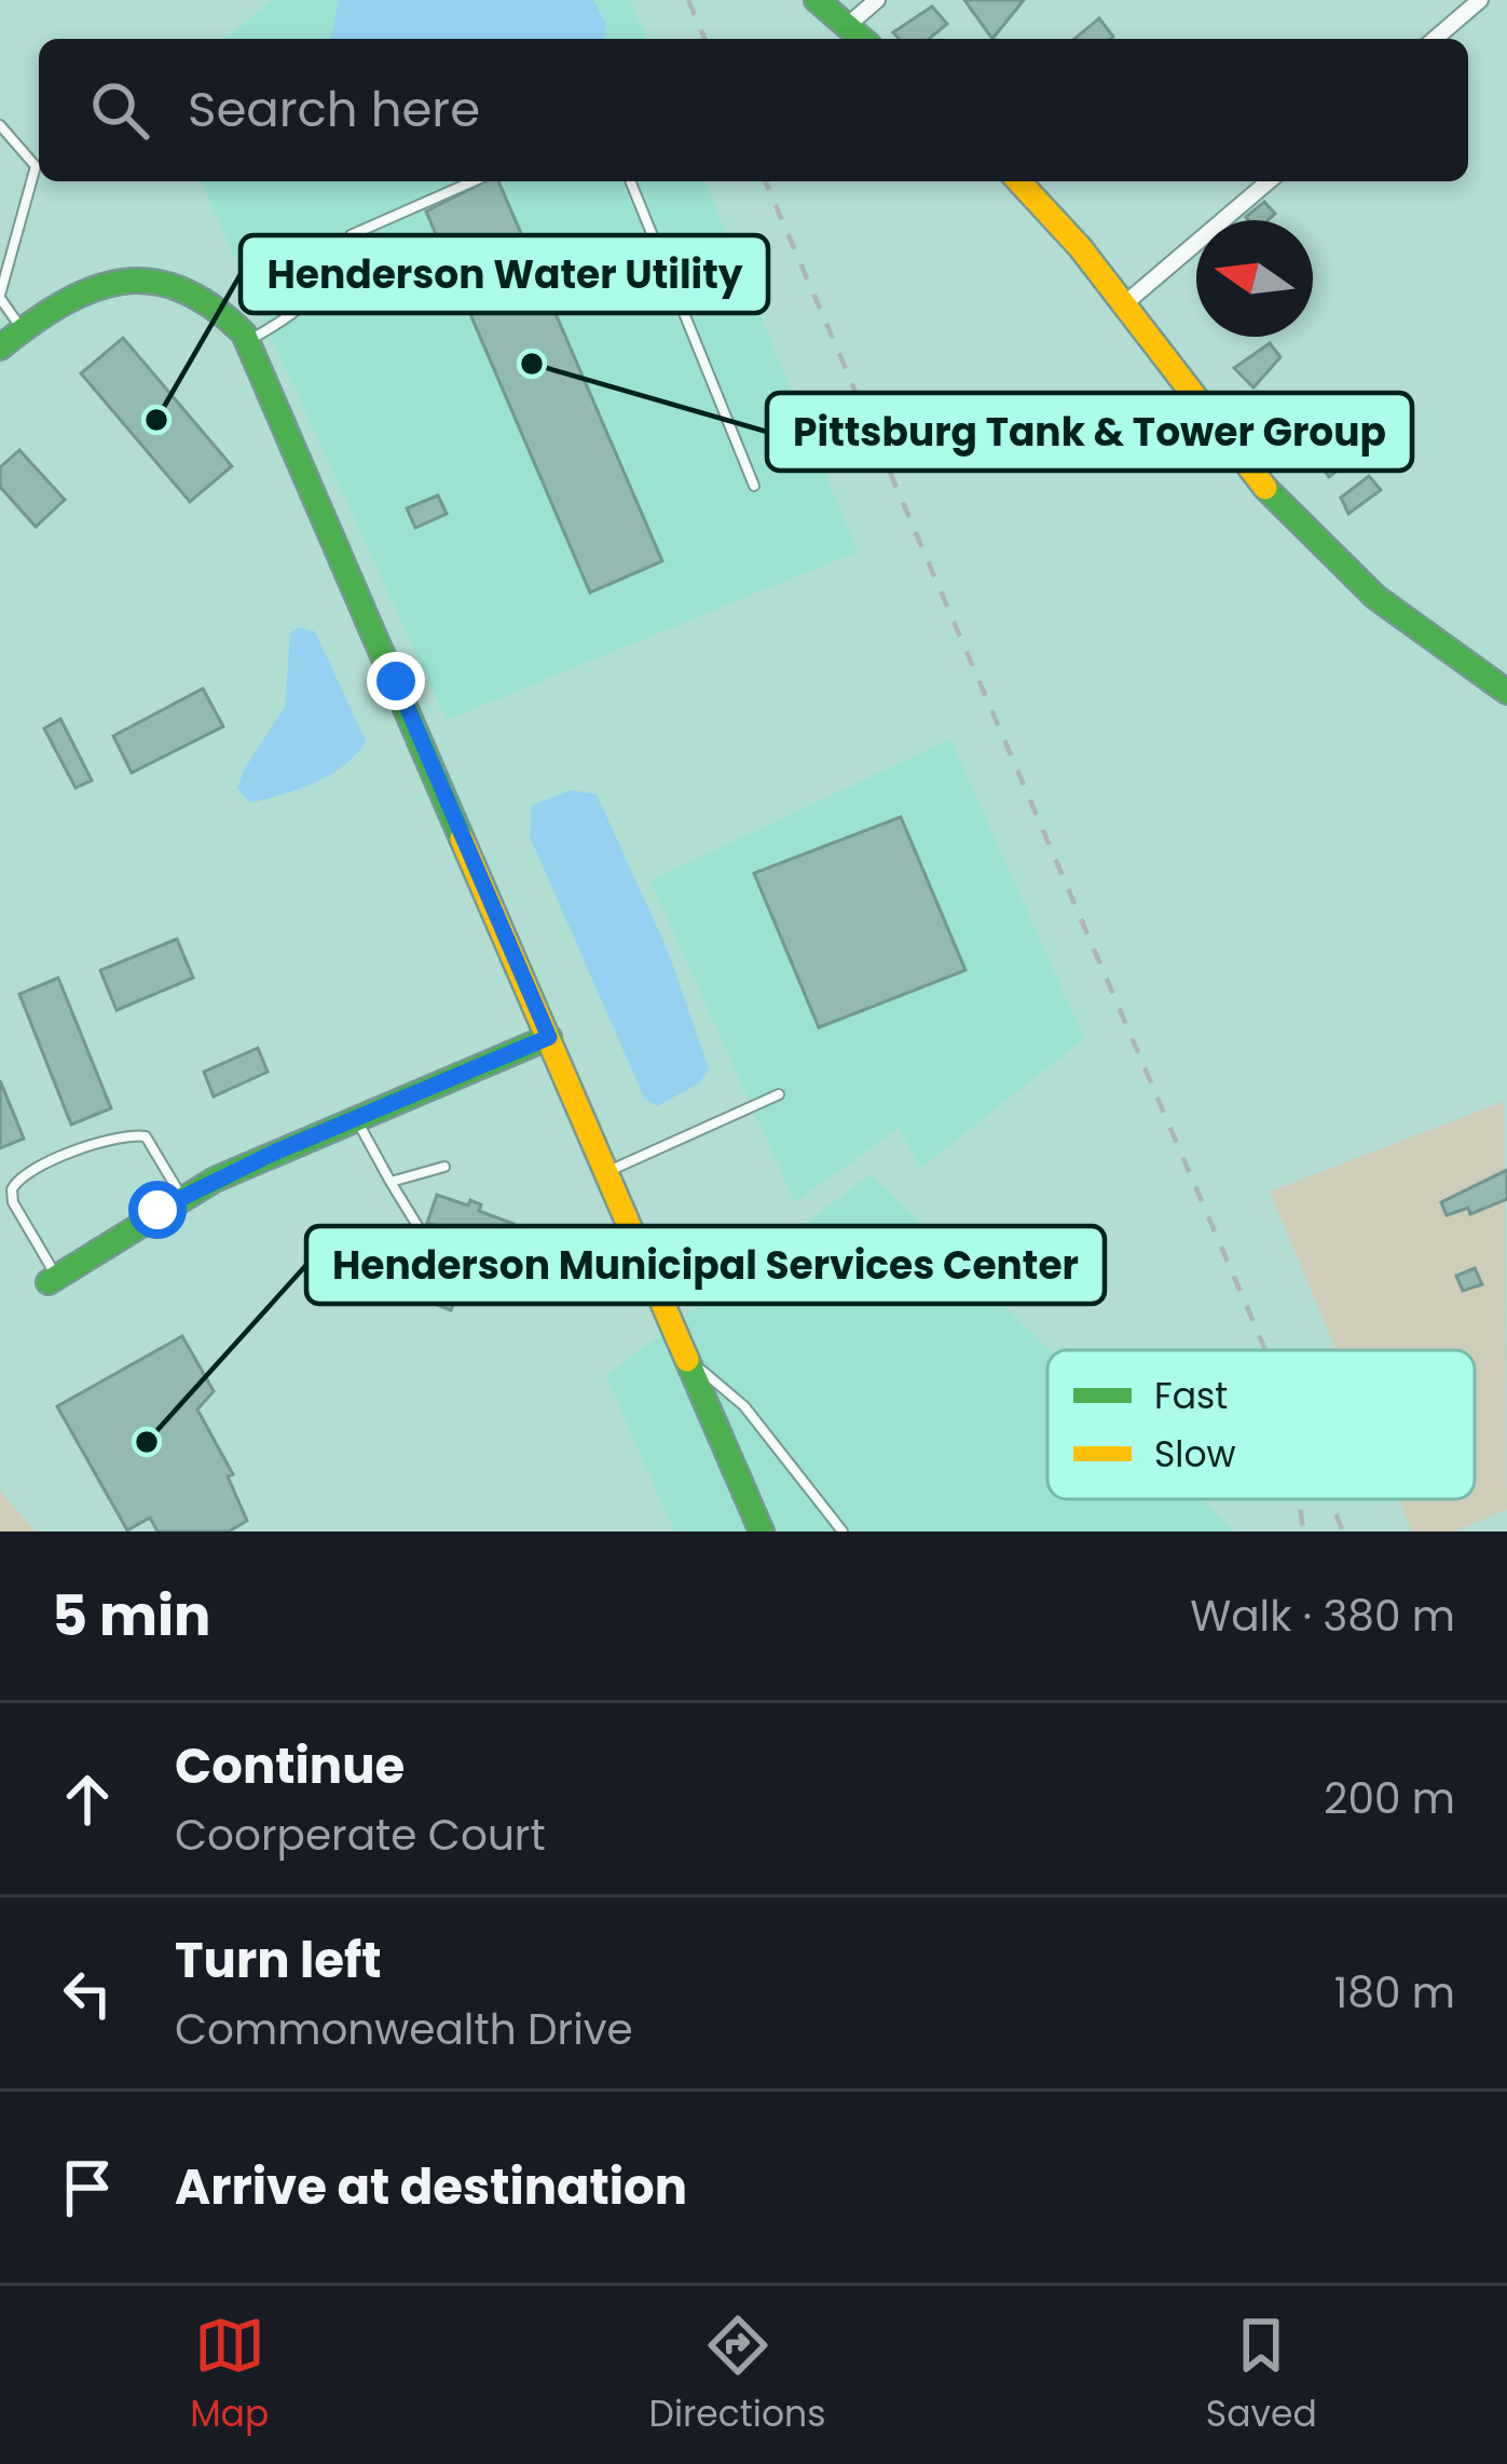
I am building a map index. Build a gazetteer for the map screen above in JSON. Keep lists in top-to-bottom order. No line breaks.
{"places":["Pittsburg Tank & Tower Group","Henderson Water Utility","Henderson Municipal Services Center"],"legend":["Fast","Slow"],"north":"left","page":{"search":"Search here","heading":["5 min","Walk · 380 m"],"list":[["Continue","Coorperate Court","200 m"],["Turn left","Commonwealth Drive","180 m"],"Arrive at destination"],"nav":["Map","Directions","Saved"]}}
